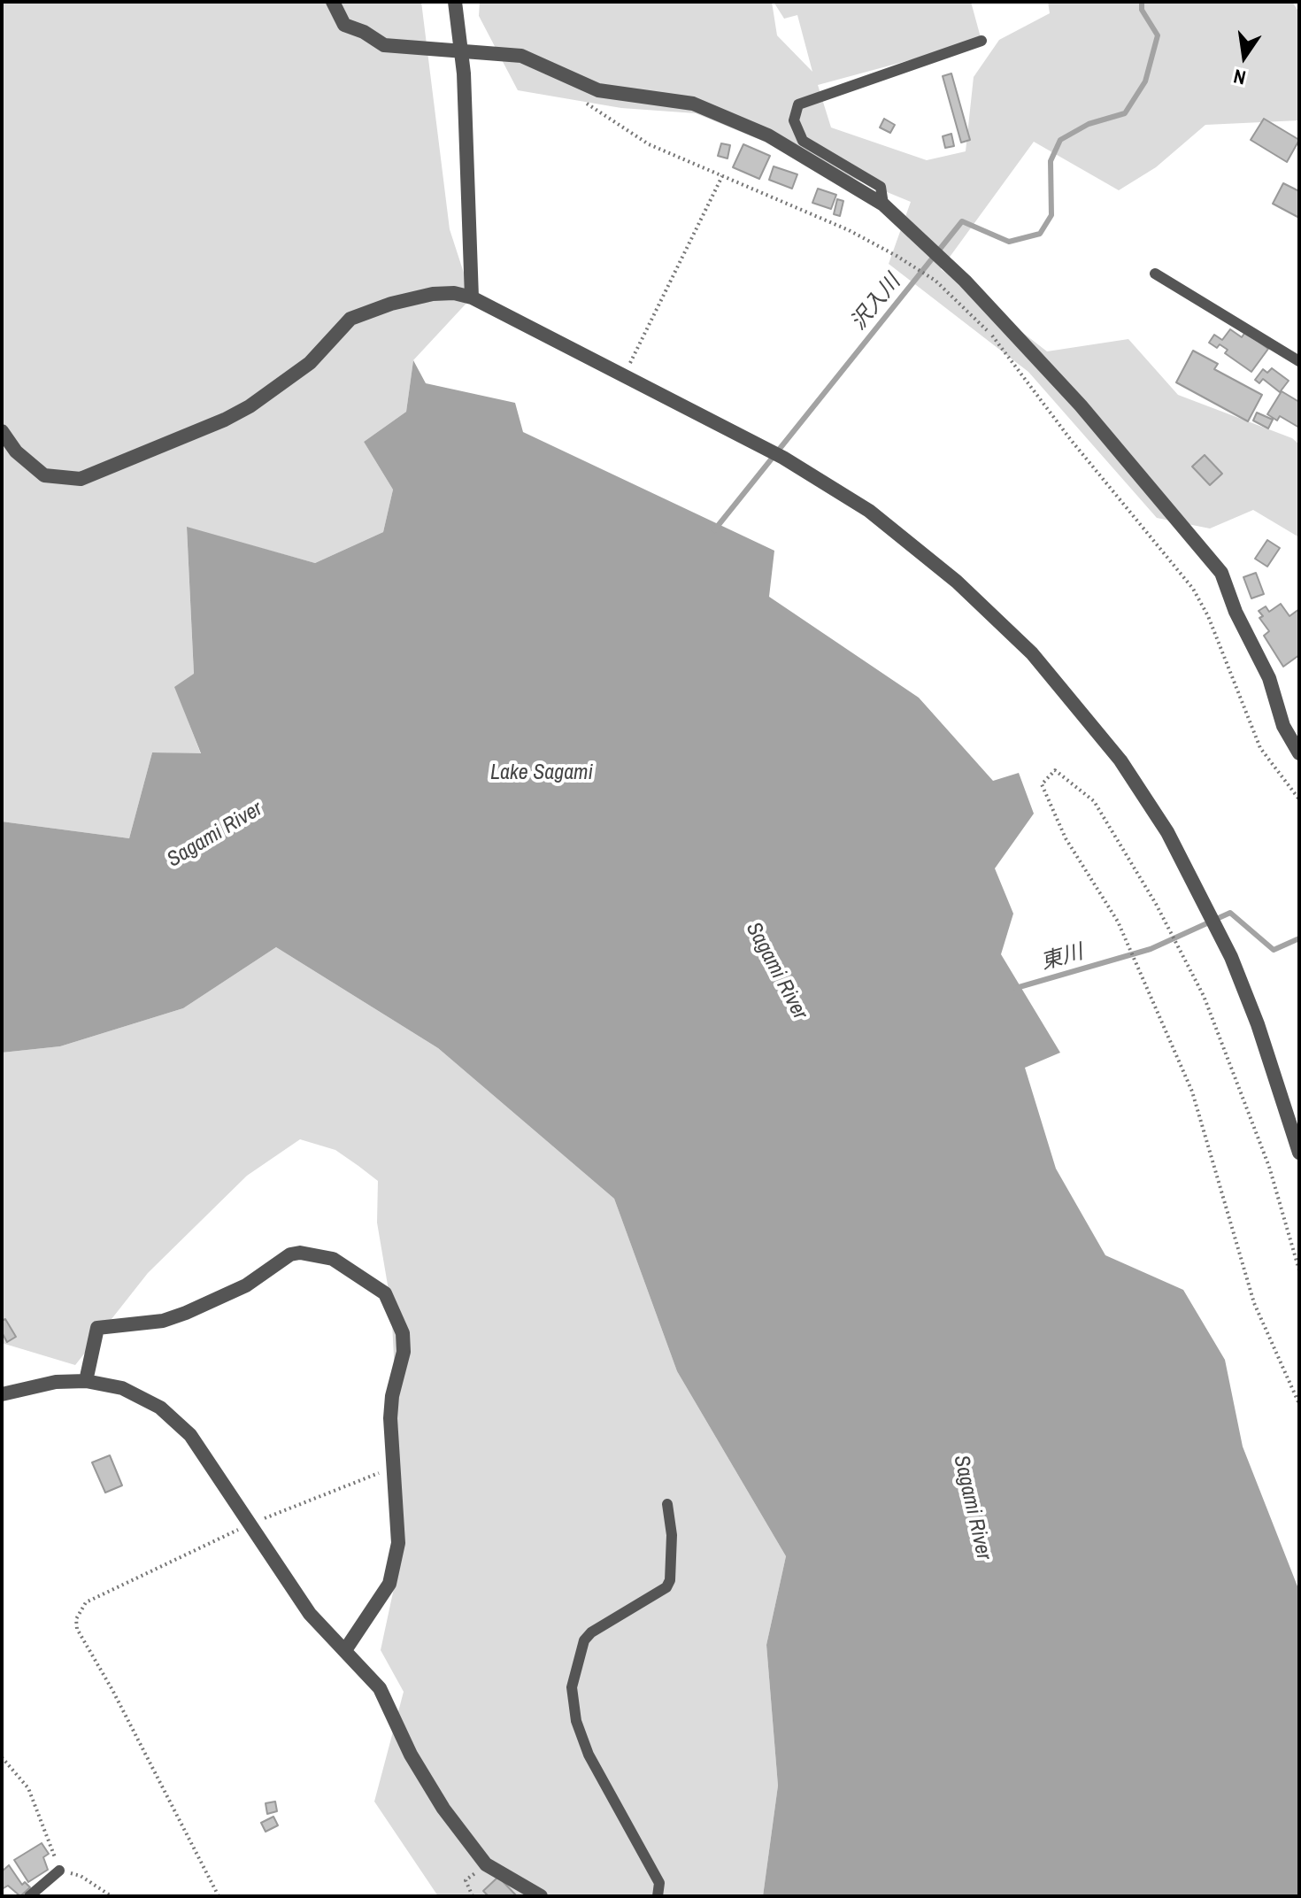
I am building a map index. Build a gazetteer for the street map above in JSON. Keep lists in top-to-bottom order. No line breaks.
{"water":["沢入川","Lake Sagami","Sagami River","東川"],"north":"bottom"}
